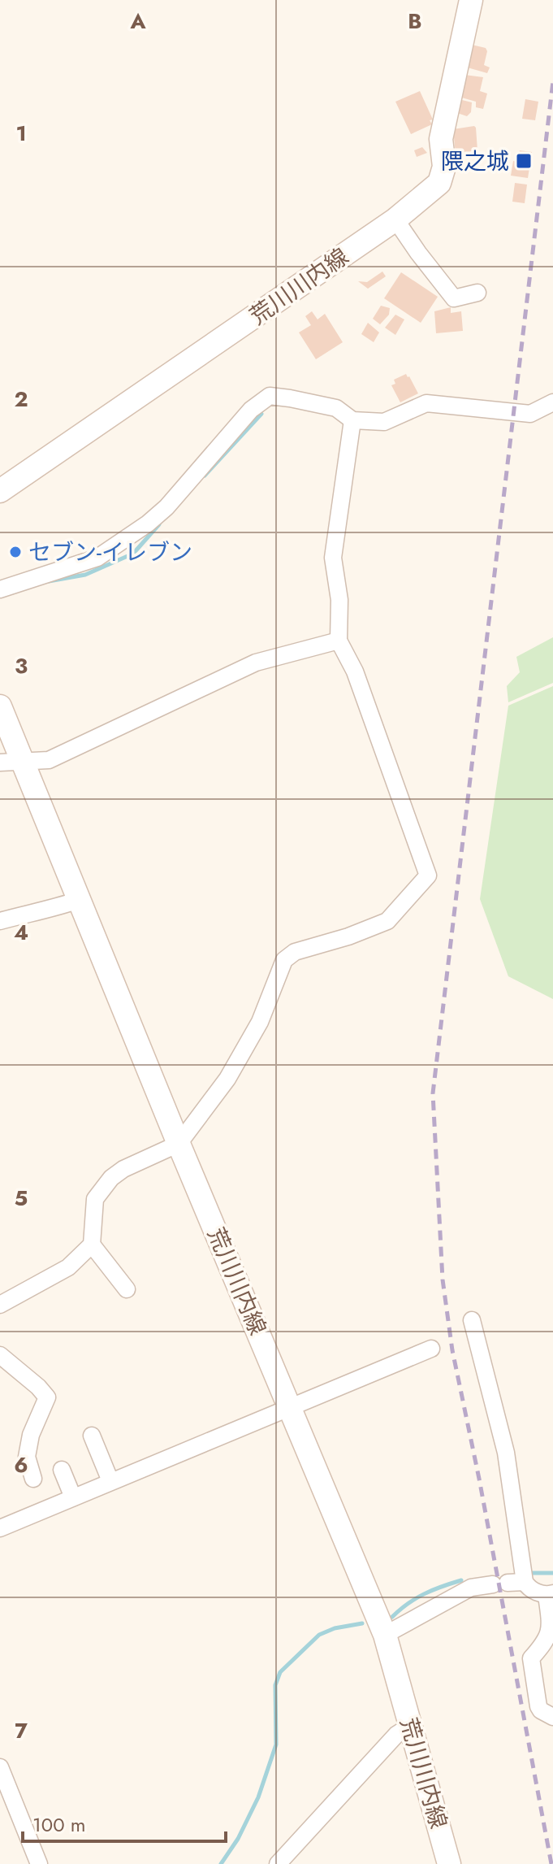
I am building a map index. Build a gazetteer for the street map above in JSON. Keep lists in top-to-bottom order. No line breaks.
{"streets":{"main road":["荒川川内線"]},"places":{"transit":["隈之城"],"other":["セブン-イレブン"]},"scale_bar":"100 m","grid":{"columns":["A","B"],"rows":["1","2","3","4","5","6","7"]}}
